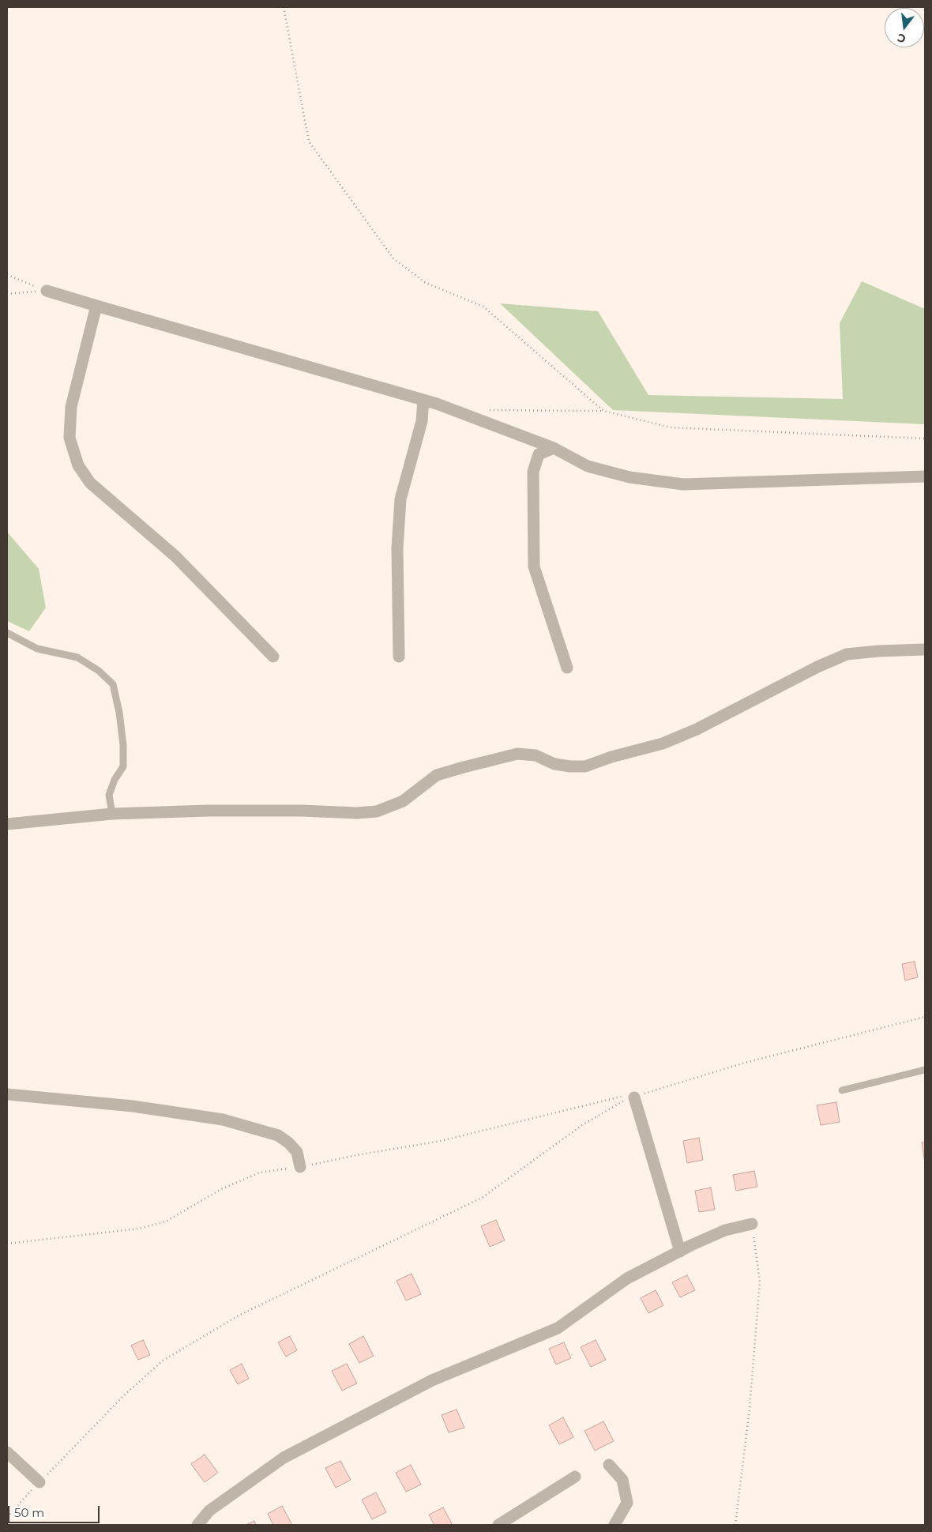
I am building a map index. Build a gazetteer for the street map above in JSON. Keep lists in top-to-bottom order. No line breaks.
{"scale_bar":"50 m","north":"bottom"}
